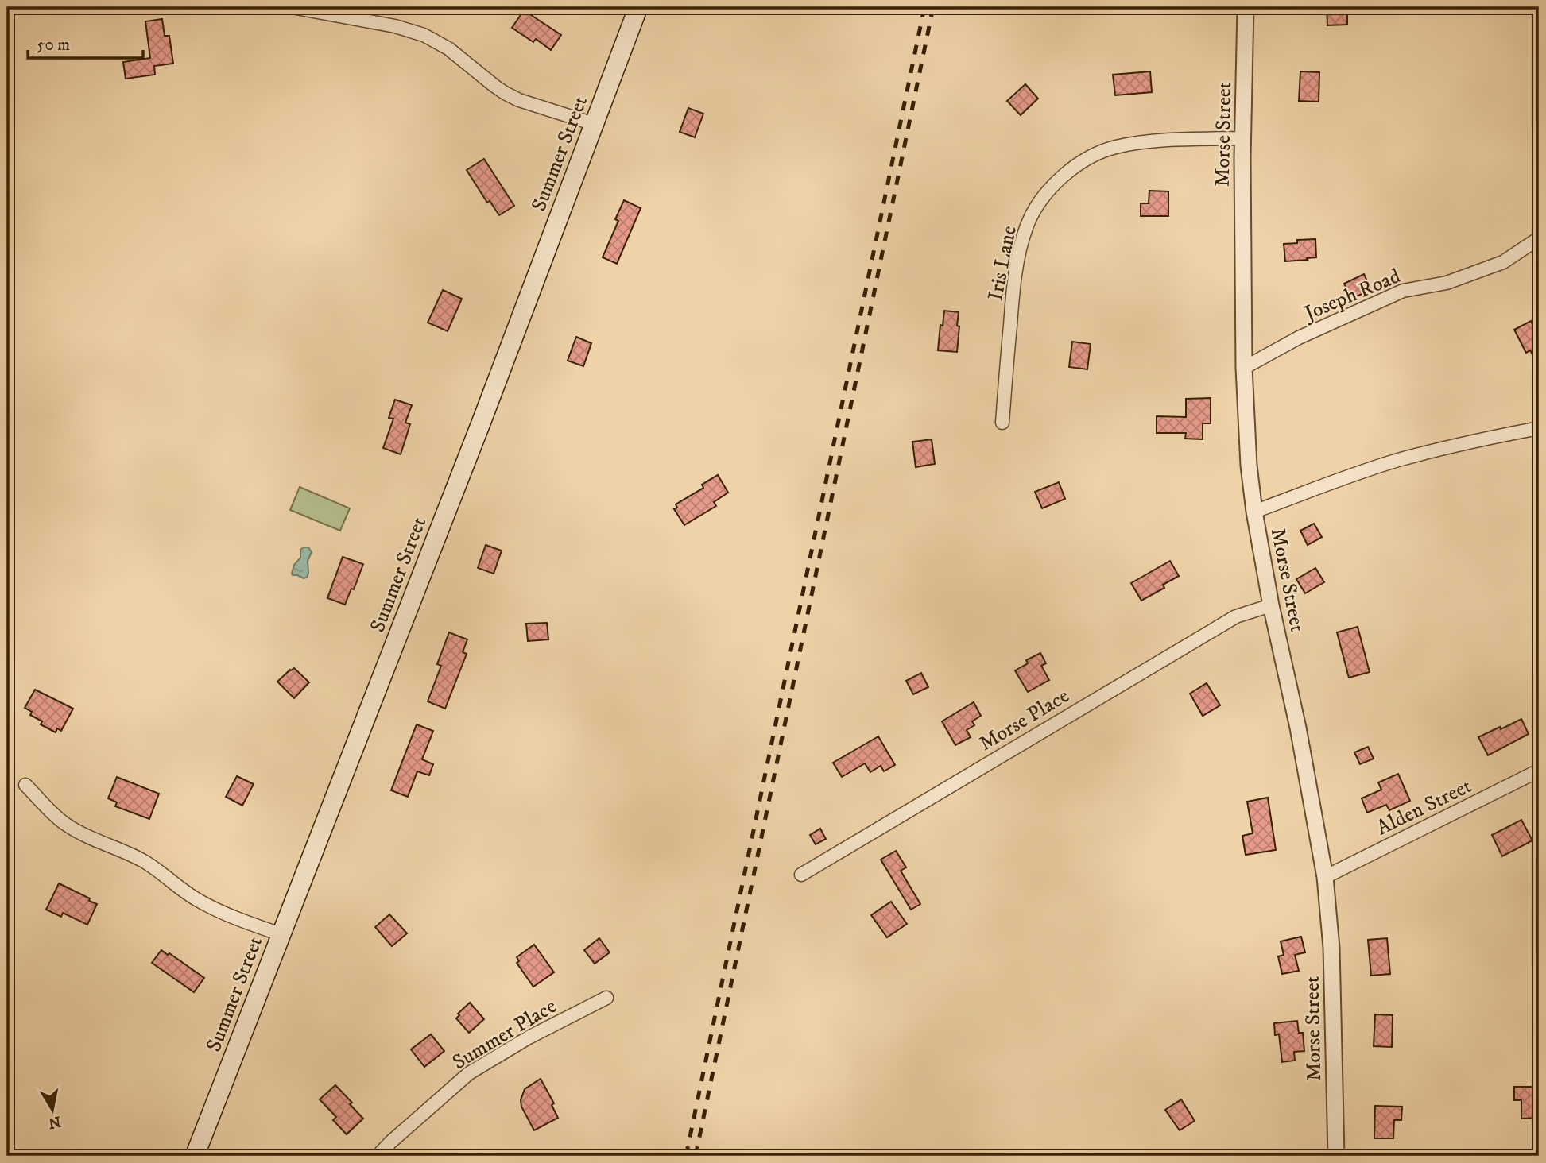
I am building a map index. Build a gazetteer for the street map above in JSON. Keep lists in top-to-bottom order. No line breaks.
{"streets":{"main road":["Summer Street"],"street":["Morse Street","Iris Lane","Joseph Road","Morse Place","Alden Street","Summer Place"]},"crossings":[["Morse Street","Iris Lane"],["Morse Street","Joseph Road"],["Morse Street","Morse Place"],["Morse Street","Alden Street"]],"scale_bar":"50 m","north":"bottom"}
